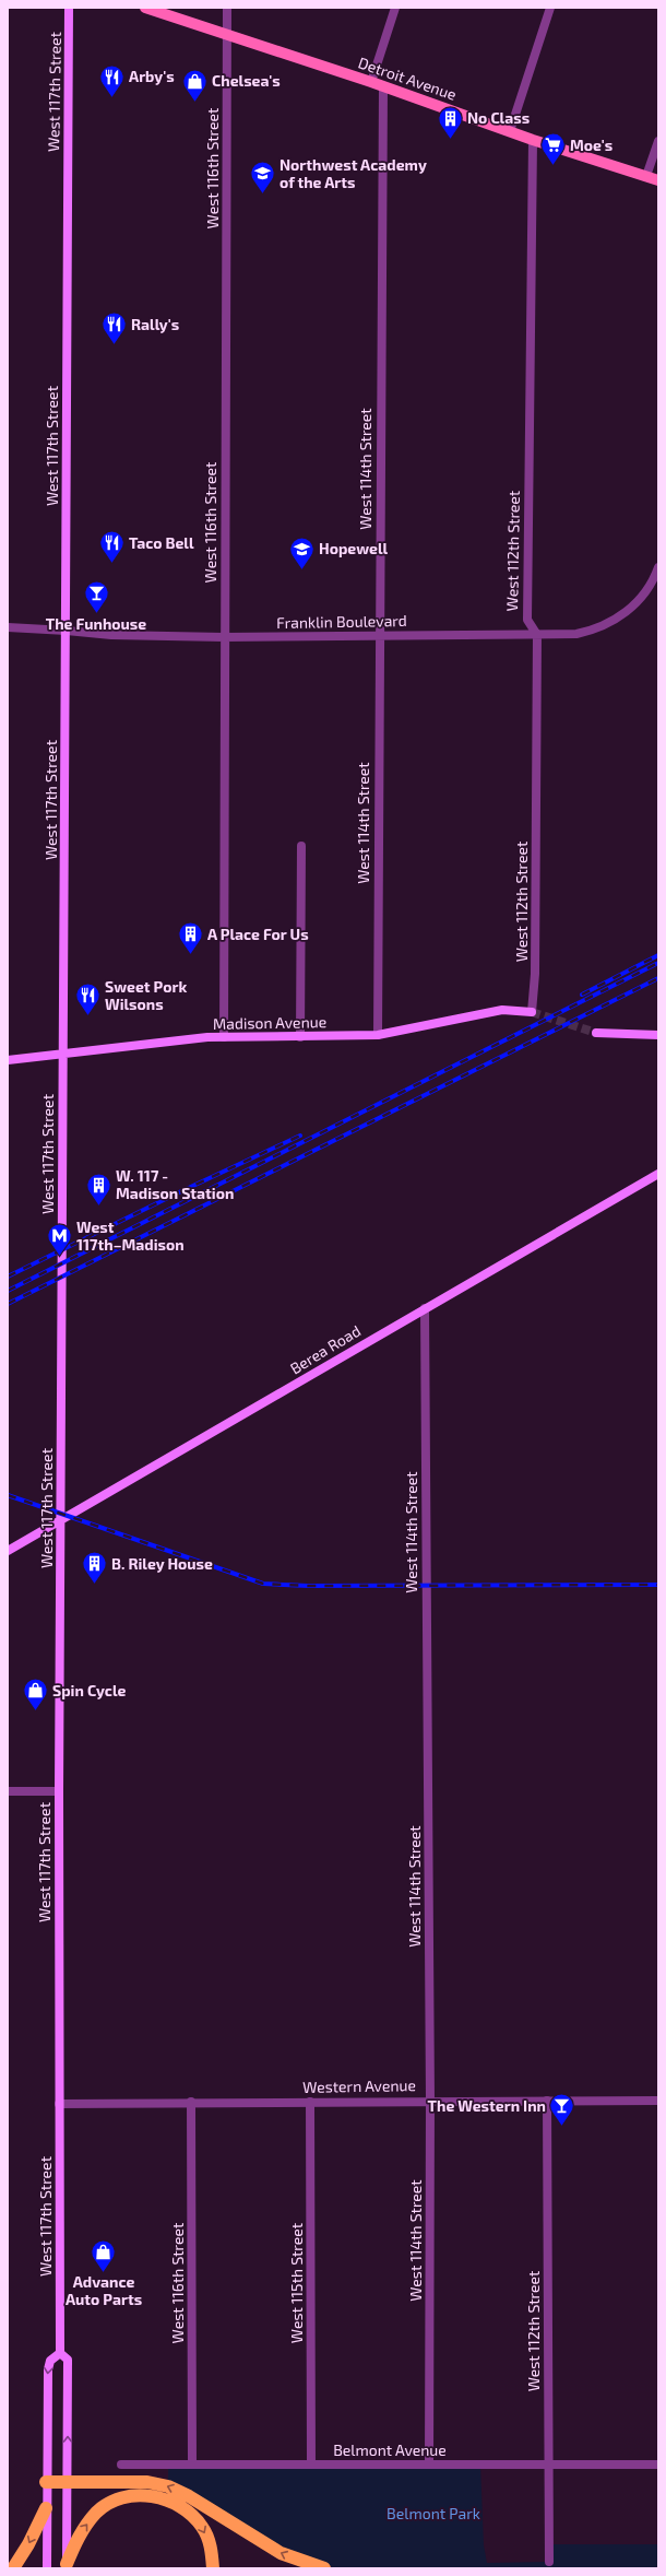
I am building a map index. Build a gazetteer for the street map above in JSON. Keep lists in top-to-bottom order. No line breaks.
{"streets":{"main road":["Detroit Avenue","West 117th Street","Madison Avenue","Berea Road"],"street":["West 116th Street","West 114th Street","West 112th Street","Franklin Boulevard","Western Avenue","West 115th Street","Belmont Avenue"]},"crossings":[["Detroit Avenue","West 116th Street"],["Detroit Avenue","West 114th Street"],["Detroit Avenue","West 112th Street"],["West 117th Street","Franklin Boulevard"],["West 117th Street","Madison Avenue"],["West 117th Street","Berea Road"],["West 117th Street","Western Avenue"],["West 116th Street","Franklin Boulevard"],["West 116th Street","Madison Avenue"],["West 116th Street","Western Avenue"],["West 116th Street","Belmont Avenue"],["West 114th Street","Franklin Boulevard"],["West 114th Street","Madison Avenue"],["West 114th Street","Berea Road"],["West 114th Street","Western Avenue"],["West 114th Street","Belmont Avenue"],["West 112th Street","Franklin Boulevard"],["West 112th Street","Madison Avenue"],["West 112th Street","Western Avenue"],["West 112th Street","Belmont Avenue"],["Western Avenue","West 115th Street"],["West 115th Street","Belmont Avenue"]],"parks":["Belmont Park"],"places":{"restaurant":["Arby's","Rally's","Taco Bell","Sweet Pork Wilsons"],"shop":["Chelsea's","Spin Cycle","Advance Auto Parts"],"building":["No Class","A Place For Us","W. 117 - Madison Station","B. Riley House"],"supermarket":["Moe's"],"school or university":["Northwest Academy of the Arts","Hopewell"],"bar":["The Funhouse","The Western Inn"],"metro station":["West 117th–Madison"]}}
